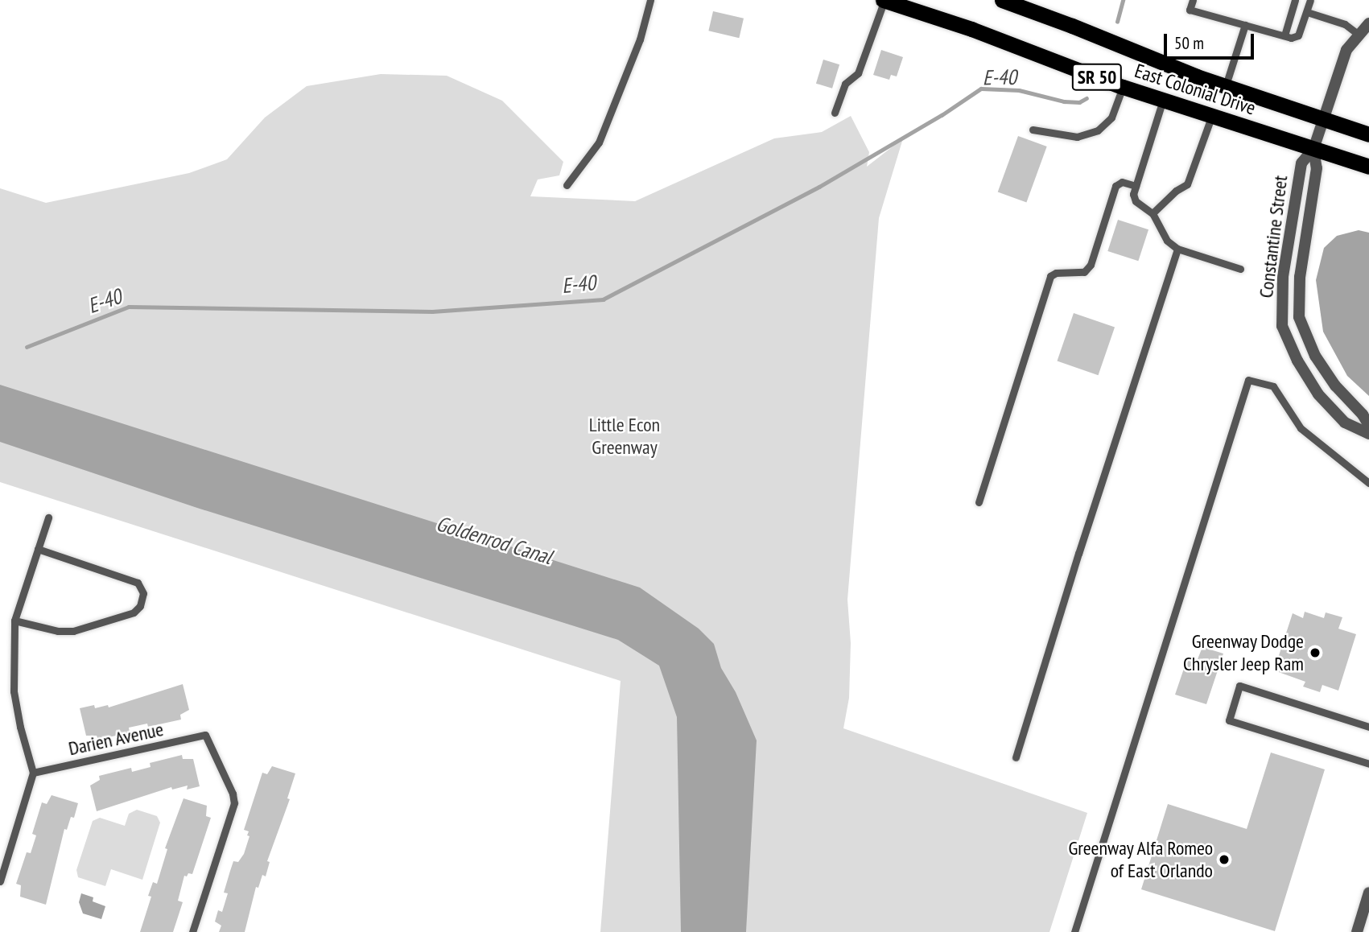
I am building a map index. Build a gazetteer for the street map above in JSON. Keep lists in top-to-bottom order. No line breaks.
{"streets":{"highway":["SR 50","East Colonial Drive"],"street":["Constantine Street"],"lane":["Darien Avenue"]},"crossings":[["East Colonial Drive","Constantine Street"]],"water":["E-40","Goldenrod Canal"],"parks":["Little Econ Greenway"],"places":["Greenway Dodge Chrysler Jeep Ram","Greenway Alfa Romeo of East Orlando"],"scale_bar":"50 m"}
